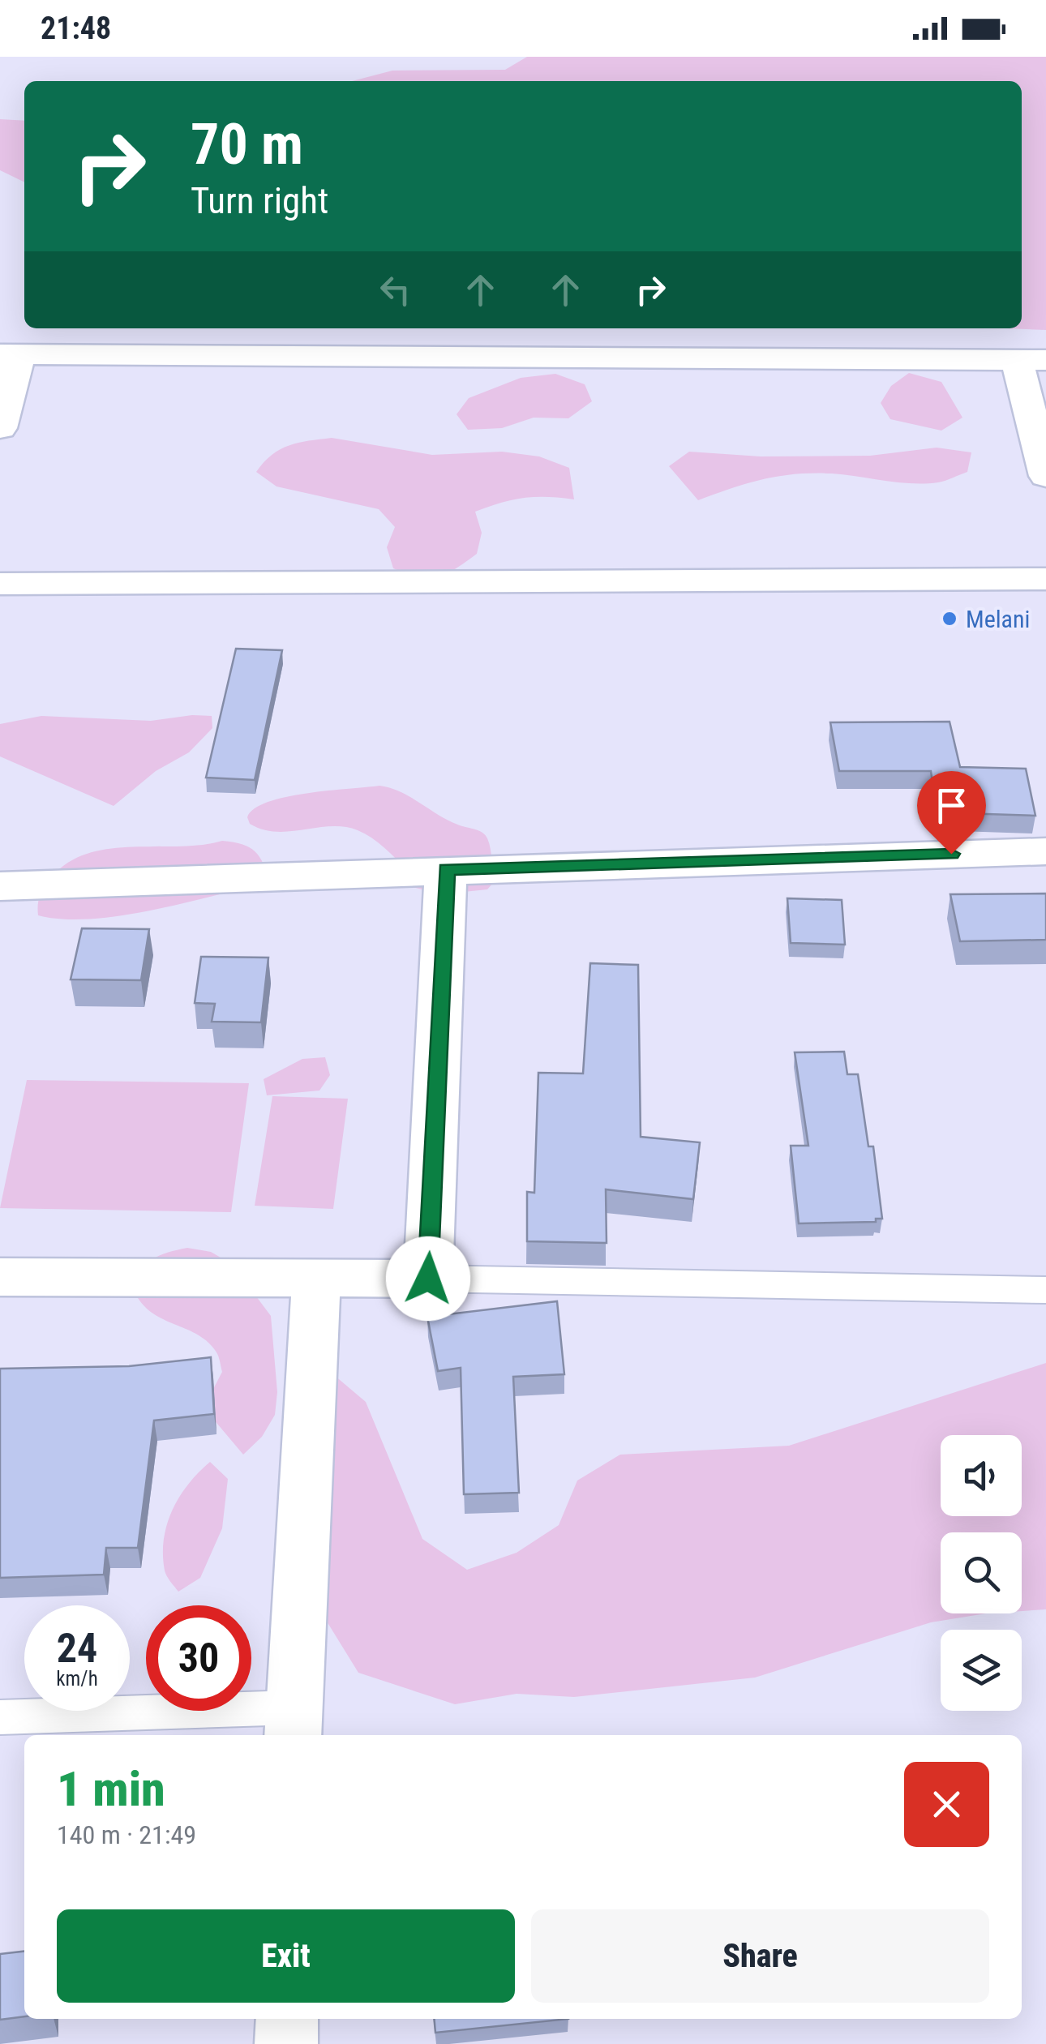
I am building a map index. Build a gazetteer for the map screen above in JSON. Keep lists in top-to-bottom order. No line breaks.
{"places":["Melani"],"page":{"status":"21:48","turn":["70 m","Turn right"],"speed":"24 km/h","limit":"30","heading":["1 min","140 m · 21:49"],"buttons":["Exit","Share"]}}
